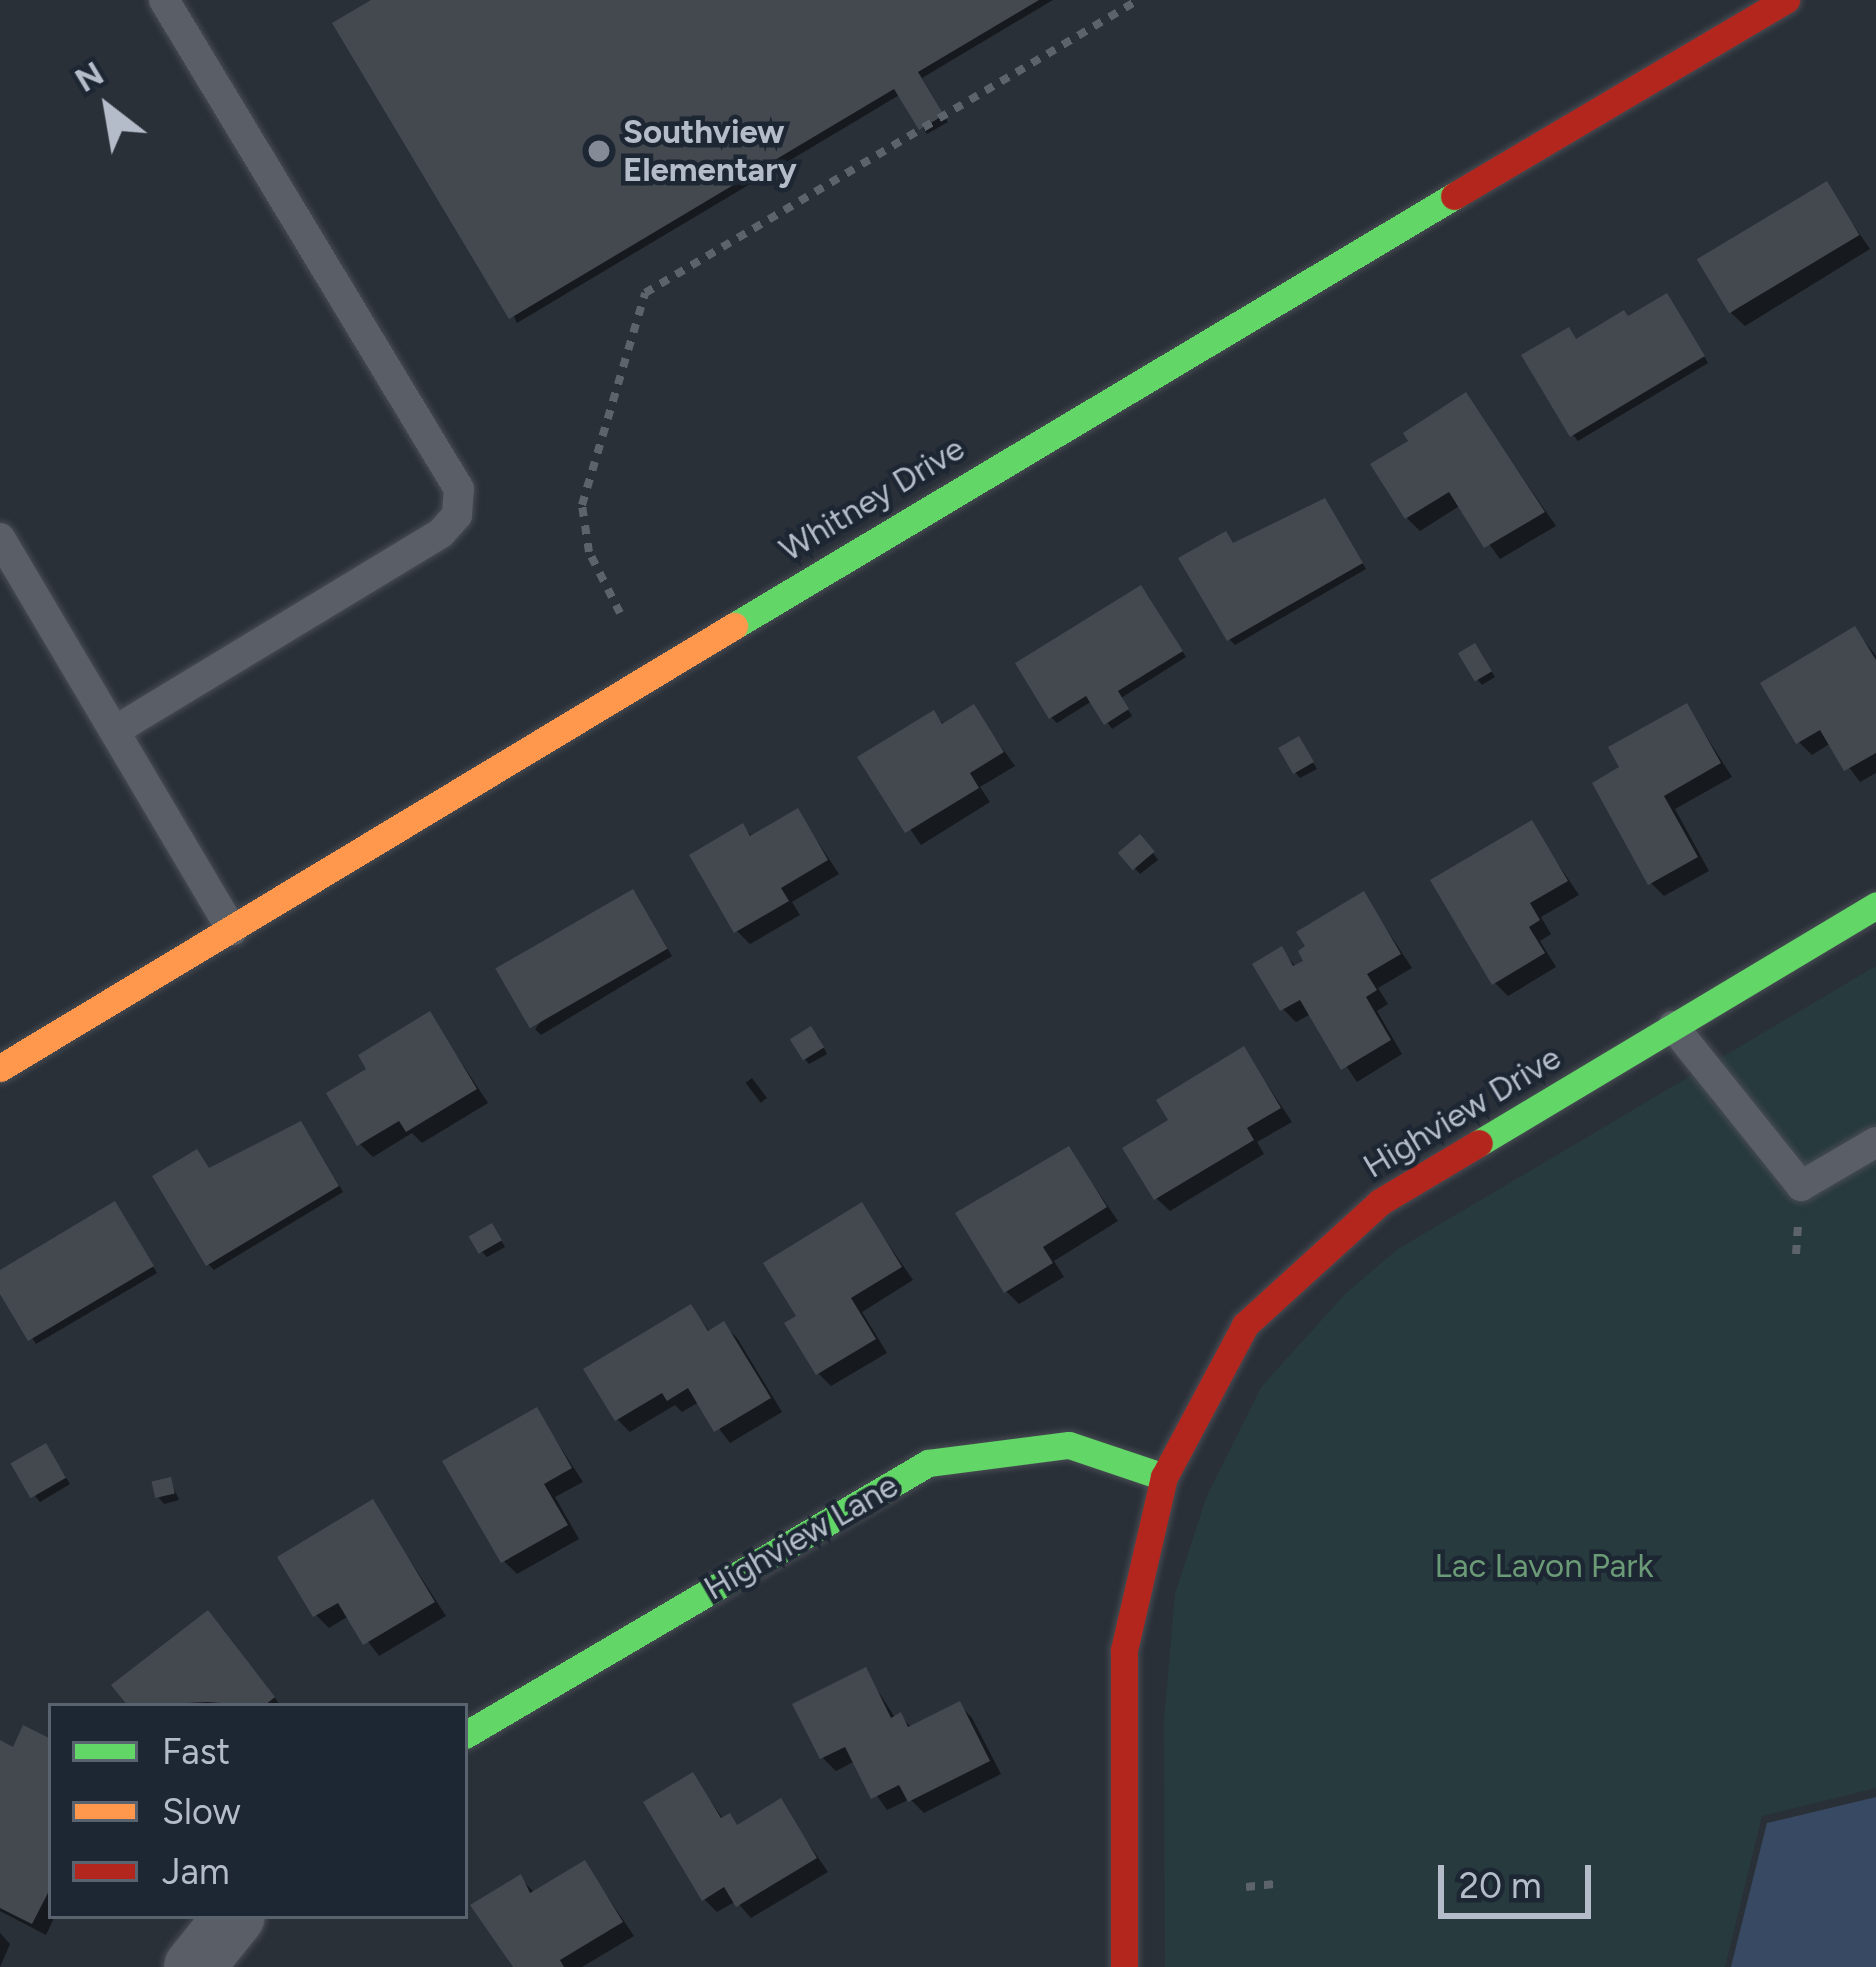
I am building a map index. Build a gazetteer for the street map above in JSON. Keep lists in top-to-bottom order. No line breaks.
{"streets":{"street":["Whitney Drive","Highview Drive","Highview Lane"]},"crossings":[["Highview Drive","Highview Lane"]],"parks":["Lac Lavon Park"],"places":["Southview Elementary"],"legend":["Fast","Slow","Jam"],"scale_bar":"20 m","north":"top left"}
